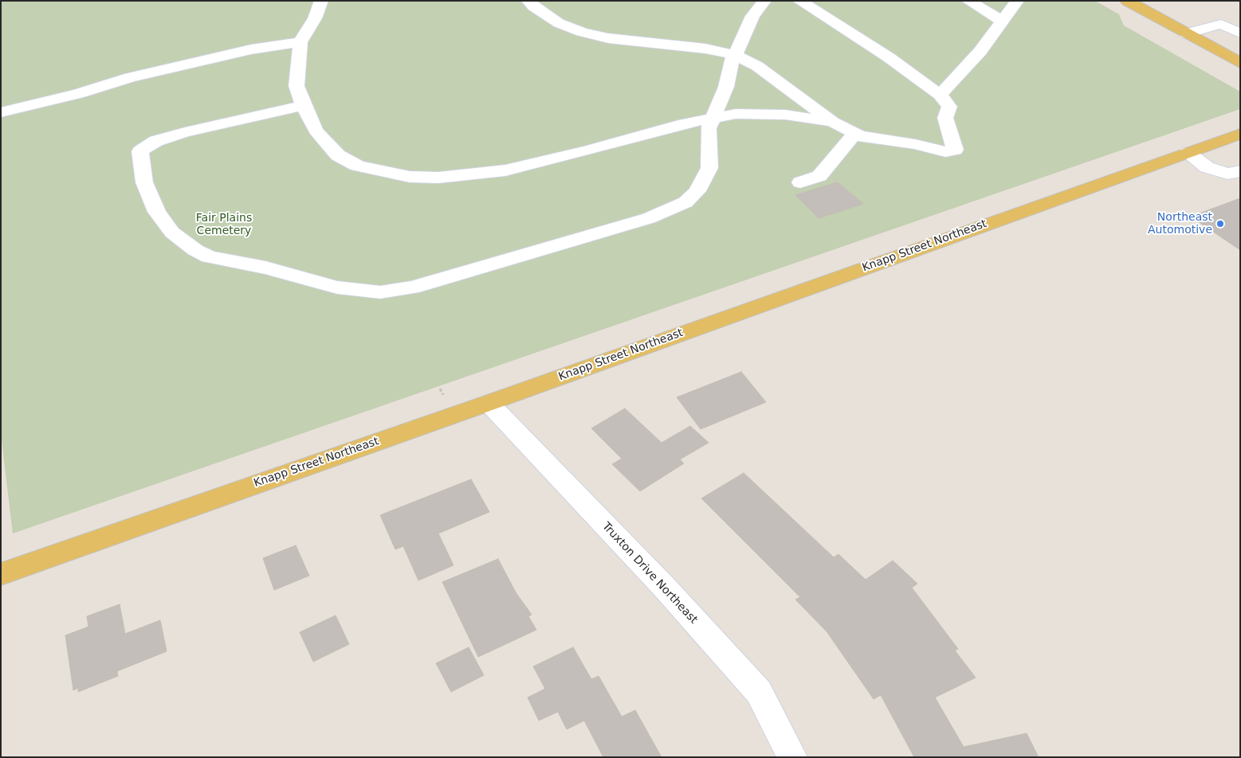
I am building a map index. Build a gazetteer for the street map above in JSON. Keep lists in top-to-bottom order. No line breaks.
{"streets":{"main road":["Knapp Street Northeast"],"street":["Truxton Drive Northeast"]},"crossings":[["Knapp Street Northeast","Truxton Drive Northeast"]],"parks":["Fair Plains Cemetery"],"places":["Northeast Automotive"]}
